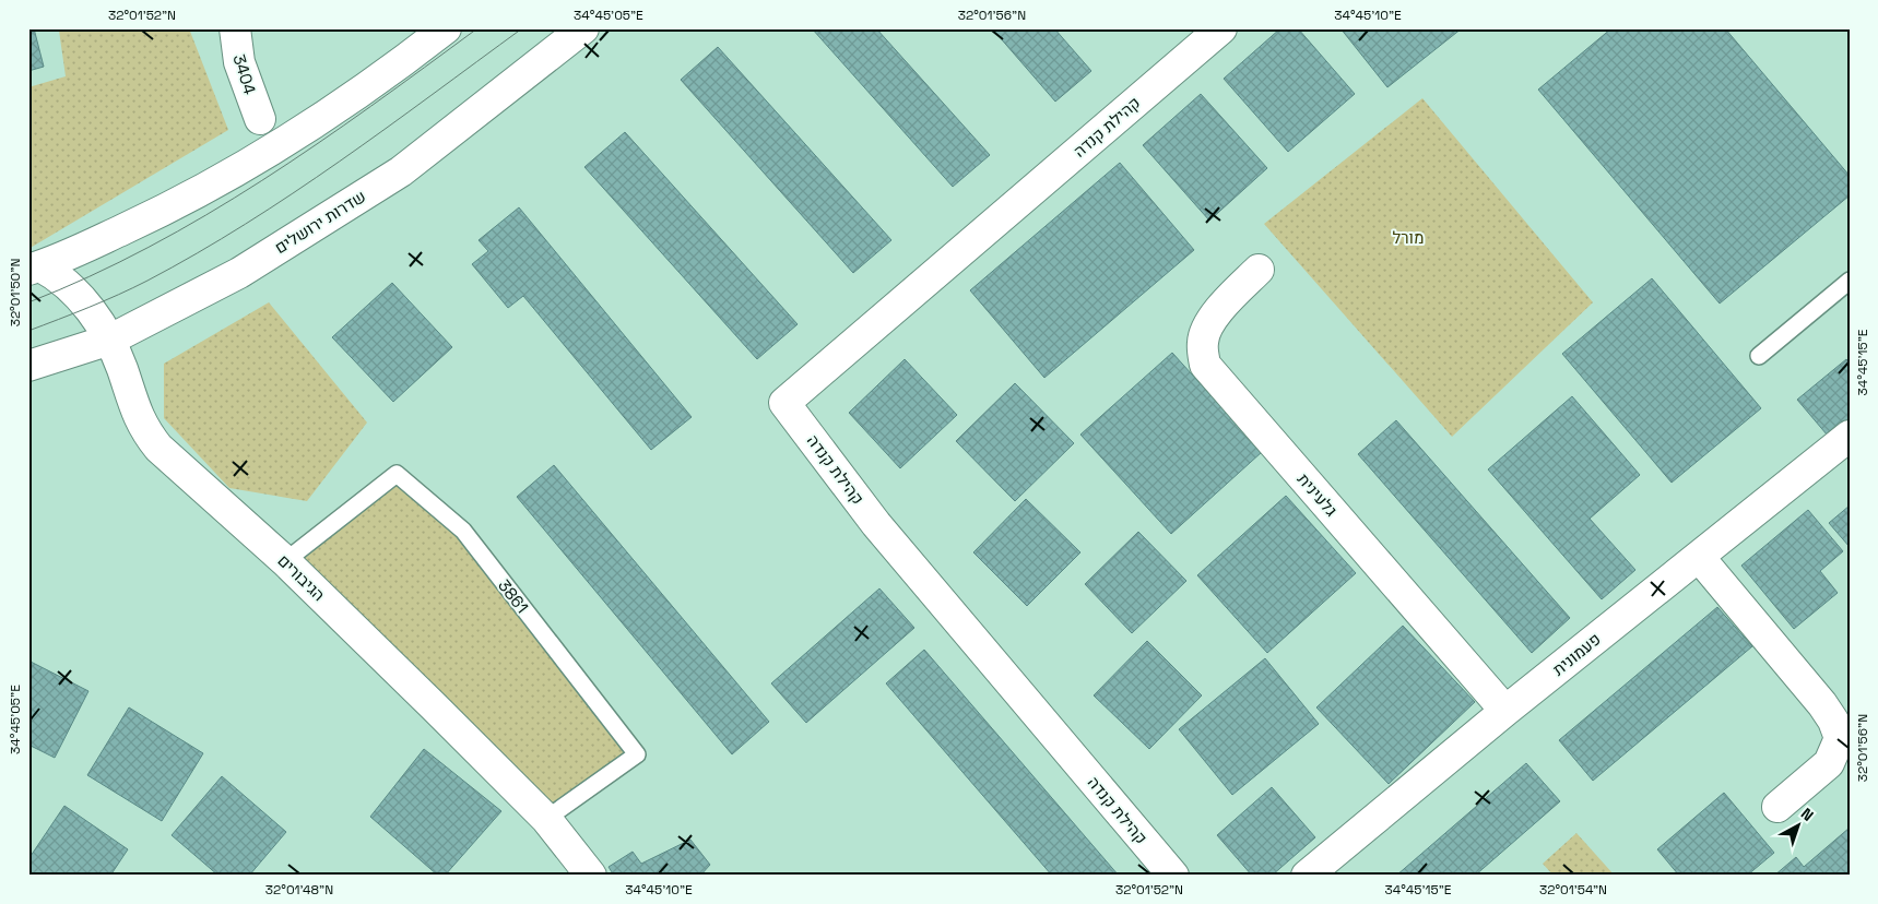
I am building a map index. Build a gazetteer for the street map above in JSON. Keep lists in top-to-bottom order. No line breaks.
{"streets":{"street":["3404","קהילת קנדה","שדרות ירושלים","גלעינית","הגיבורים","פעמונית"],"lane":["3861"]},"crossings":[["שדרות ירושלים","הגיבורים"],["גלעינית","פעמונית"],["הגיבורים","3861"]],"parks":["מורל"],"north":"top right","coordinates":["32°01'52\"N","34°45'05\"E","32°01'56\"N","34°45'10\"E","32°01'50\"N","34°45'15\"E","32°01'48\"N","32°01'54\"N"]}
